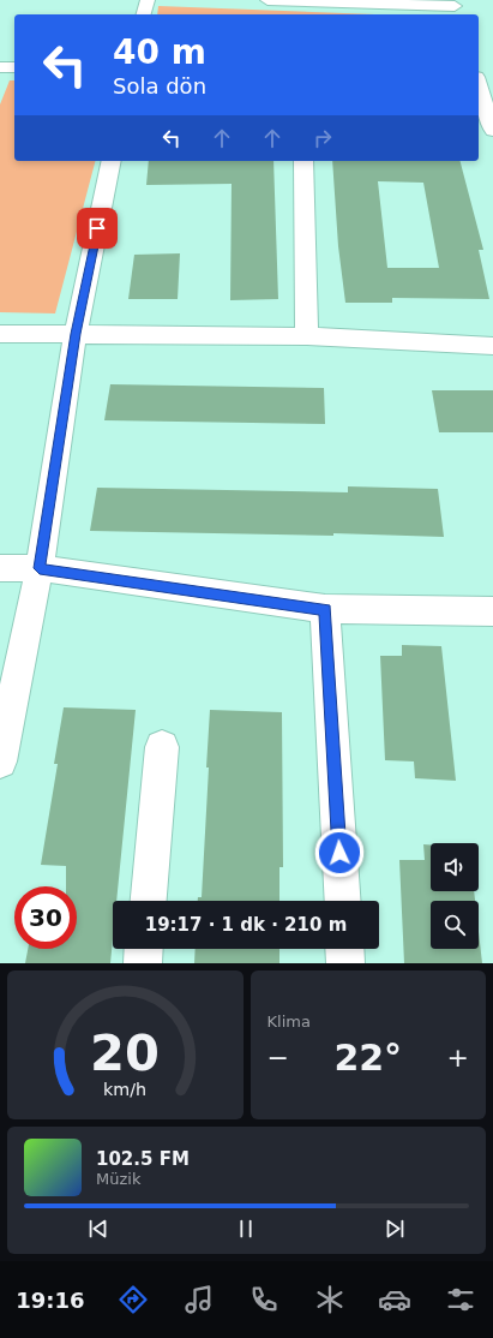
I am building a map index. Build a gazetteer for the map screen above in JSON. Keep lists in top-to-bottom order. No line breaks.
{"page":{"turn":["40 m","Sola dön"],"limit":"30","trip":"19:17 · 1 dk · 210 m","tile":"Klima","heat":["−","22°","+"],"song":["102.5 FM","Müzik"],"tabs":"19:16","gauge":["20","km/h"]}}
